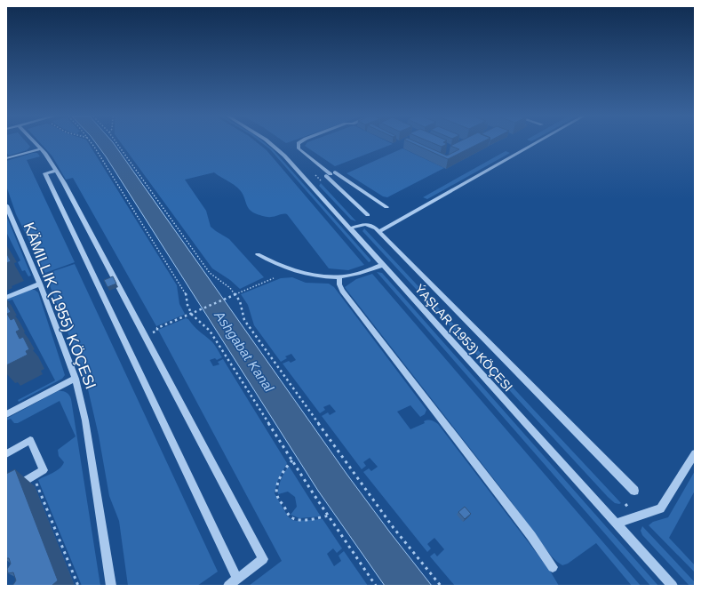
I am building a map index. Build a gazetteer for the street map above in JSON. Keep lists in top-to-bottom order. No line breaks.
{"streets":{"street":["KÄMILLIK (1955) KÖÇESI","ÝAŞLAR (1953) KÖÇESI"]},"water":["Ashgabat Kanal"]}
